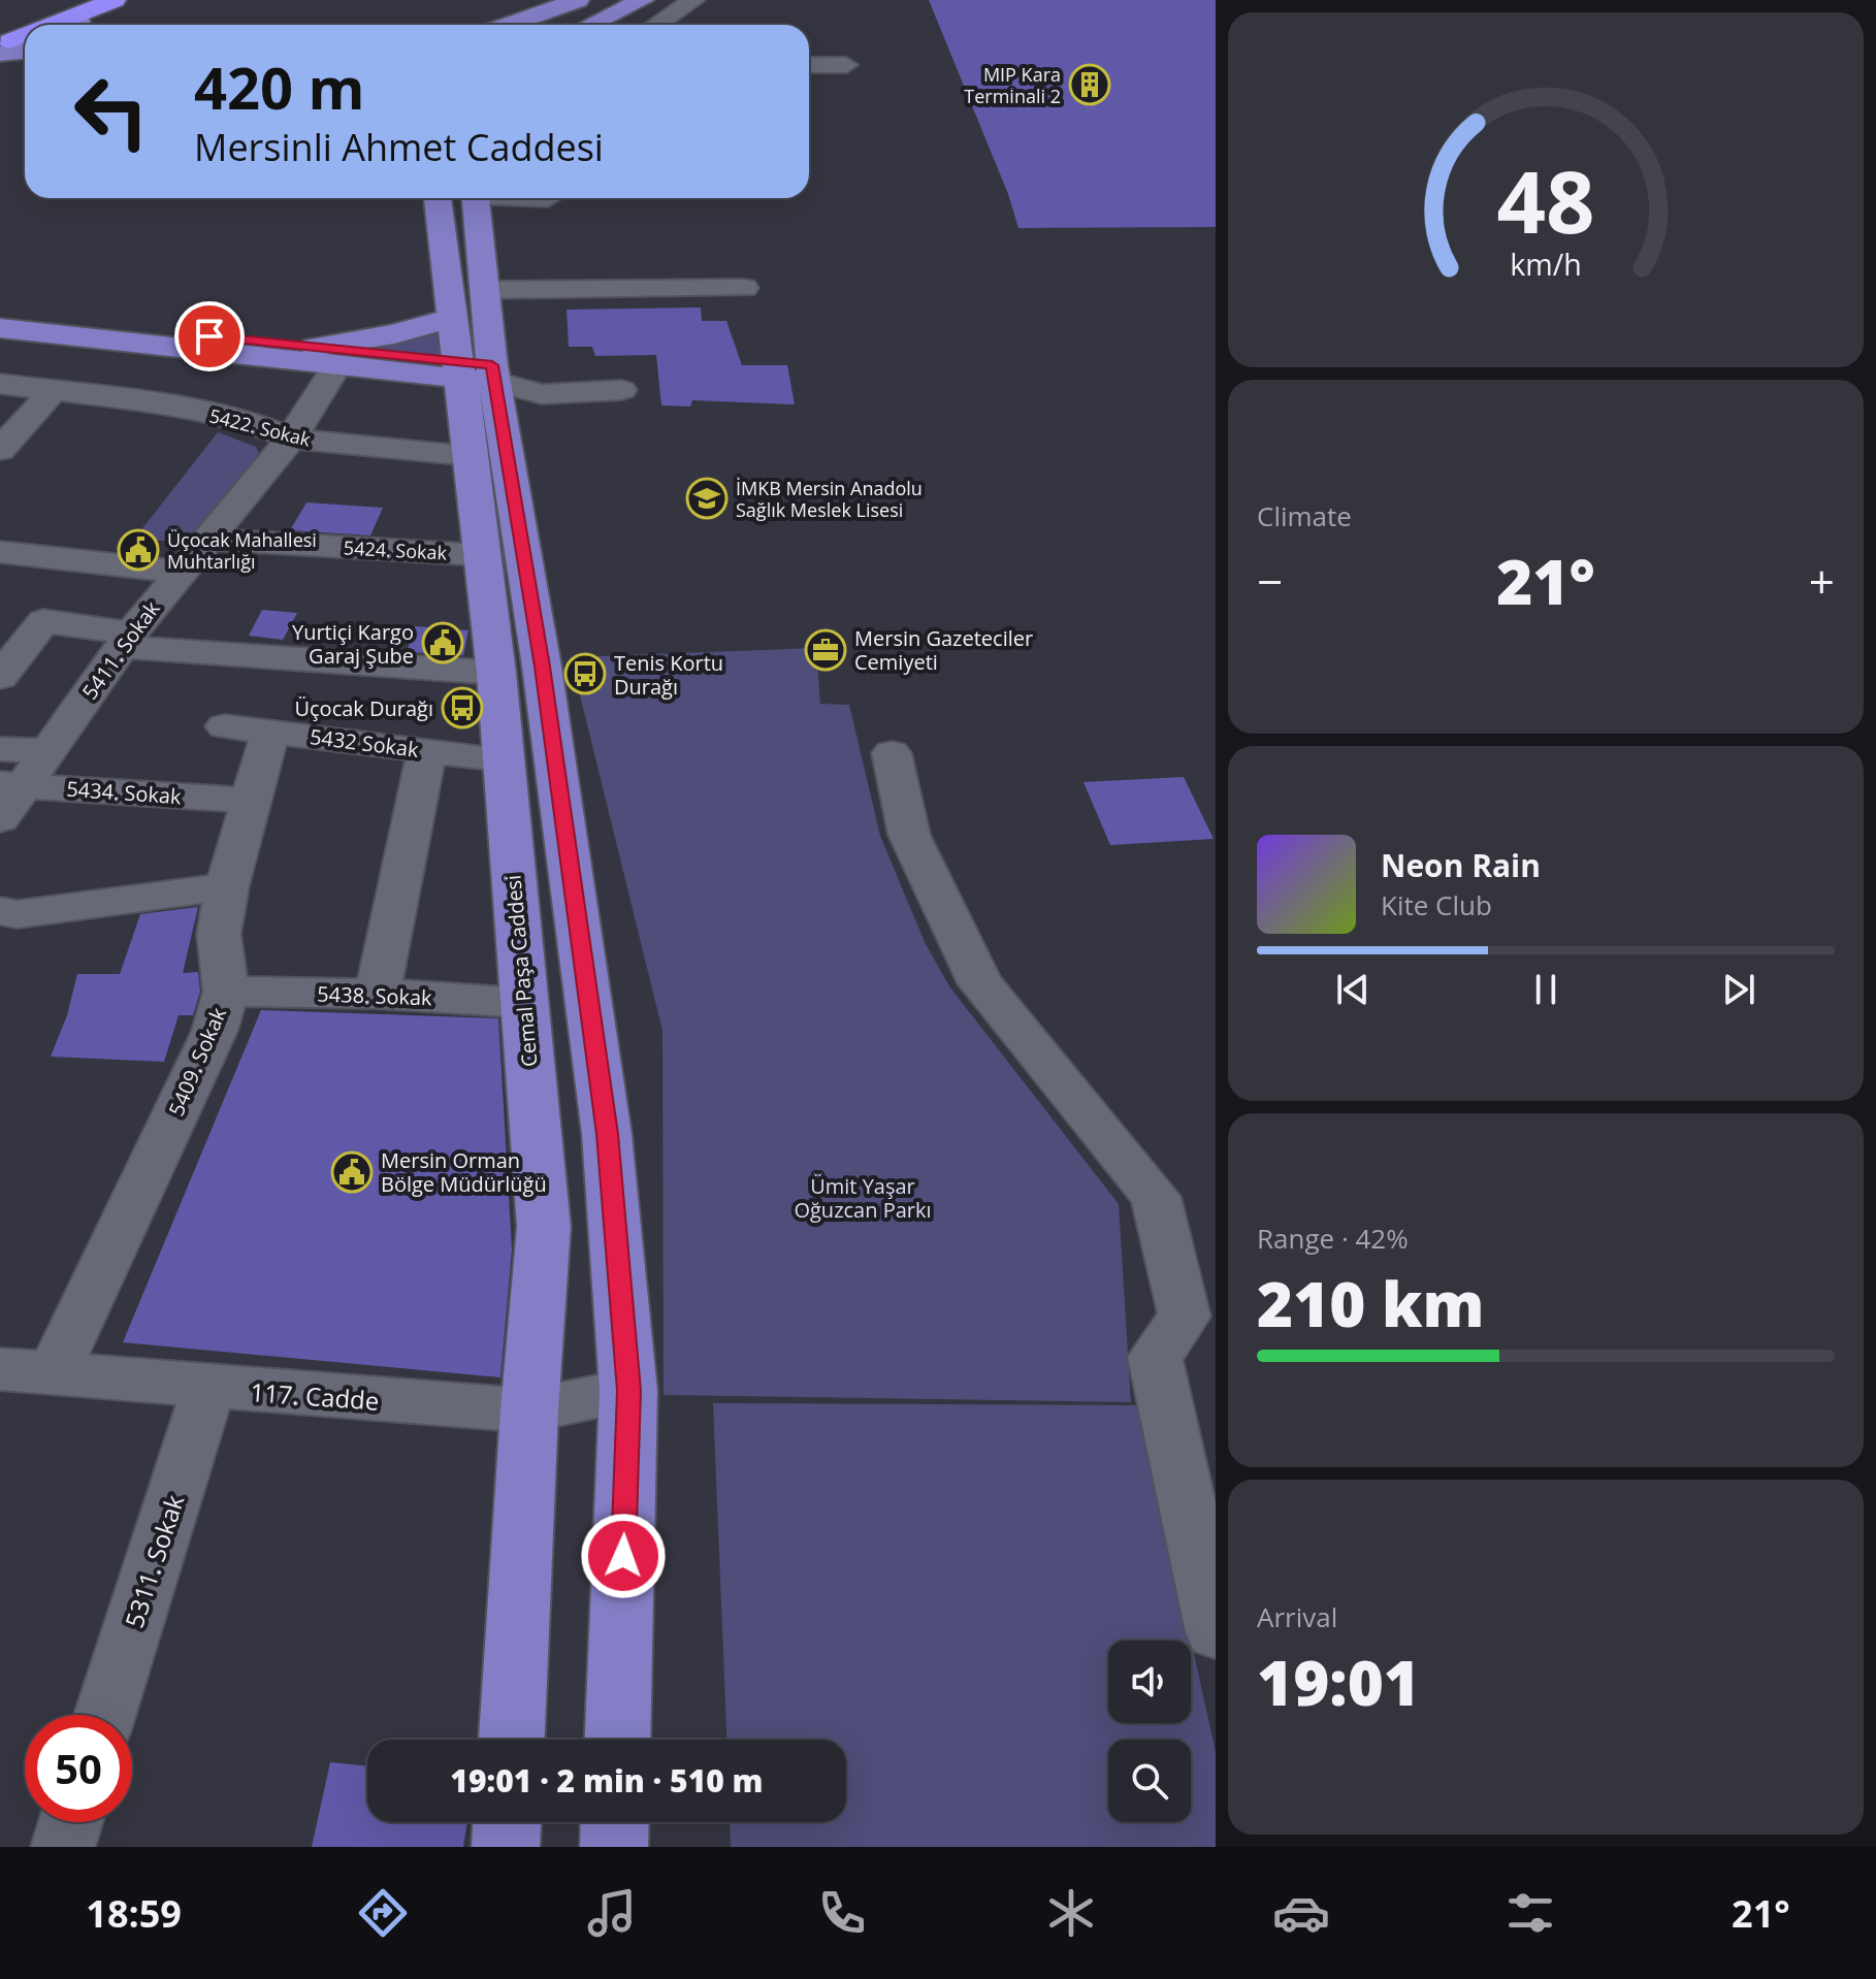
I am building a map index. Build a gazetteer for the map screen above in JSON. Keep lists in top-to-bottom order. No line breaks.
{"streets":{"main road":["Cemal Paşa Caddesi"],"street":["5422. Sokak","5424. Sokak","5411. Sokak","5432 Sokak","5434. Sokak","5438. Sokak","5409. Sokak","117. Cadde","5311. Sokak"]},"crossings":[["5422. Sokak","5411. Sokak"],["5422. Sokak","Cemal Paşa Caddesi"],["5424. Sokak","5411. Sokak"],["5424. Sokak","Cemal Paşa Caddesi"],["5411. Sokak","5434. Sokak"],["5432 Sokak","Cemal Paşa Caddesi"],["5432 Sokak","5409. Sokak"],["5434. Sokak","5409. Sokak"],["Cemal Paşa Caddesi","5438. Sokak"],["Cemal Paşa Caddesi","117. Cadde"],["5438. Sokak","5409. Sokak"],["5409. Sokak","117. Cadde"],["117. Cadde","5311. Sokak"]],"parks":["Ümit Yaşar Oğuzcan Parkı"],"places":{"building":["MIP Kara Terminali 2"],"school or university":["İMKB Mersin Anadolu Sağlık Meslek Lisesi"],"public building":["Üçocak Mahallesi Muhtarlığı","Yurtiçi Kargo Garaj Şube","Mersin Orman Bölge Müdürlüğü"],"office":["Mersin Gazeteciler Cemiyeti"],"bus stop":["Tenis Kortu Durağı","Üçocak Durağı"]},"page":{"turn":["420 m","Mersinli Ahmet Caddesi"],"tile":["Climate",["Range · 42%","210 km"],["Arrival","19:01"]],"heat":["−","21°","+"],"song":["Neon Rain","Kite Club"],"limit":"50","trip":"19:01 · 2 min · 510 m","tabs":["18:59","21°"],"gauge":["48","km/h"]}}
